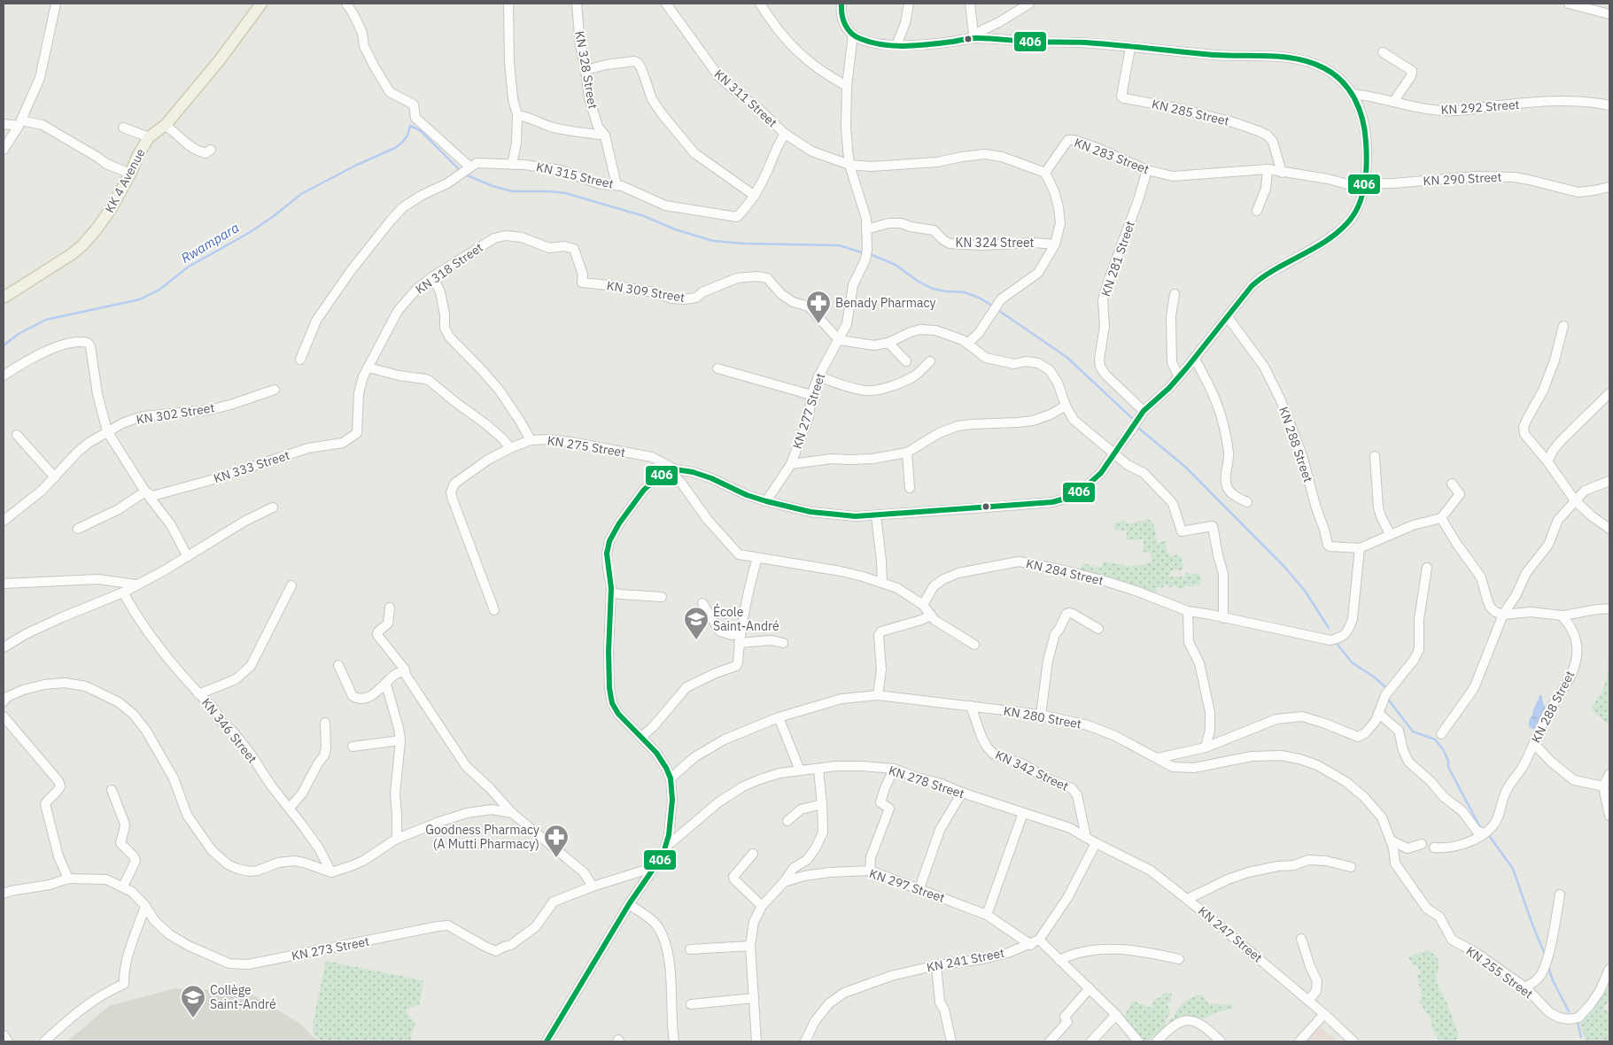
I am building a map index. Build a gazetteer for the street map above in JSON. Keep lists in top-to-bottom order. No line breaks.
{"streets":{"main road":["KK 4 Avenue"],"street":["KN 328 Street","KN 311 Street","KN 292 Street","KN 285 Street","KN 283 Street","KN 315 Street","KN 290 Street","KN 324 Street","KN 281 Street","KN 318 Street","KN 309 Street","KN 277 Street","KN 302 Street","KN 288 Street","KN 275 Street","KN 333 Street","KN 284 Street","KN 280 Street","KN 346 Street","KN 342 Street","KN 278 Street","KN 297 Street","KN 247 Street","KN 273 Street","KN 241 Street","KN 255 Street"]},"crossings":[["KN 328 Street","KN 315 Street"],["KN 311 Street","KN 315 Street"],["KN 311 Street","KN 277 Street"],["KN 285 Street","KN 283 Street"],["KN 283 Street","KN 290 Street"],["KN 283 Street","KN 281 Street"],["KN 324 Street","KN 277 Street"],["KN 318 Street","KN 309 Street"],["KN 318 Street","KN 333 Street"],["KN 309 Street","KN 277 Street"],["KN 288 Street","KN 284 Street"],["KN 280 Street","KN 342 Street"],["KN 280 Street","KN 255 Street"],["KN 342 Street","KN 278 Street"],["KN 278 Street","KN 247 Street"],["KN 297 Street","KN 241 Street"]],"water":["Rwampara"],"places":{"pharmacy":["Benady Pharmacy","Goodness Pharmacy (A Mutti Pharmacy)"],"school or university":["École Saint-André","Collège Saint-André"]},"lines":["transit line 406"]}
